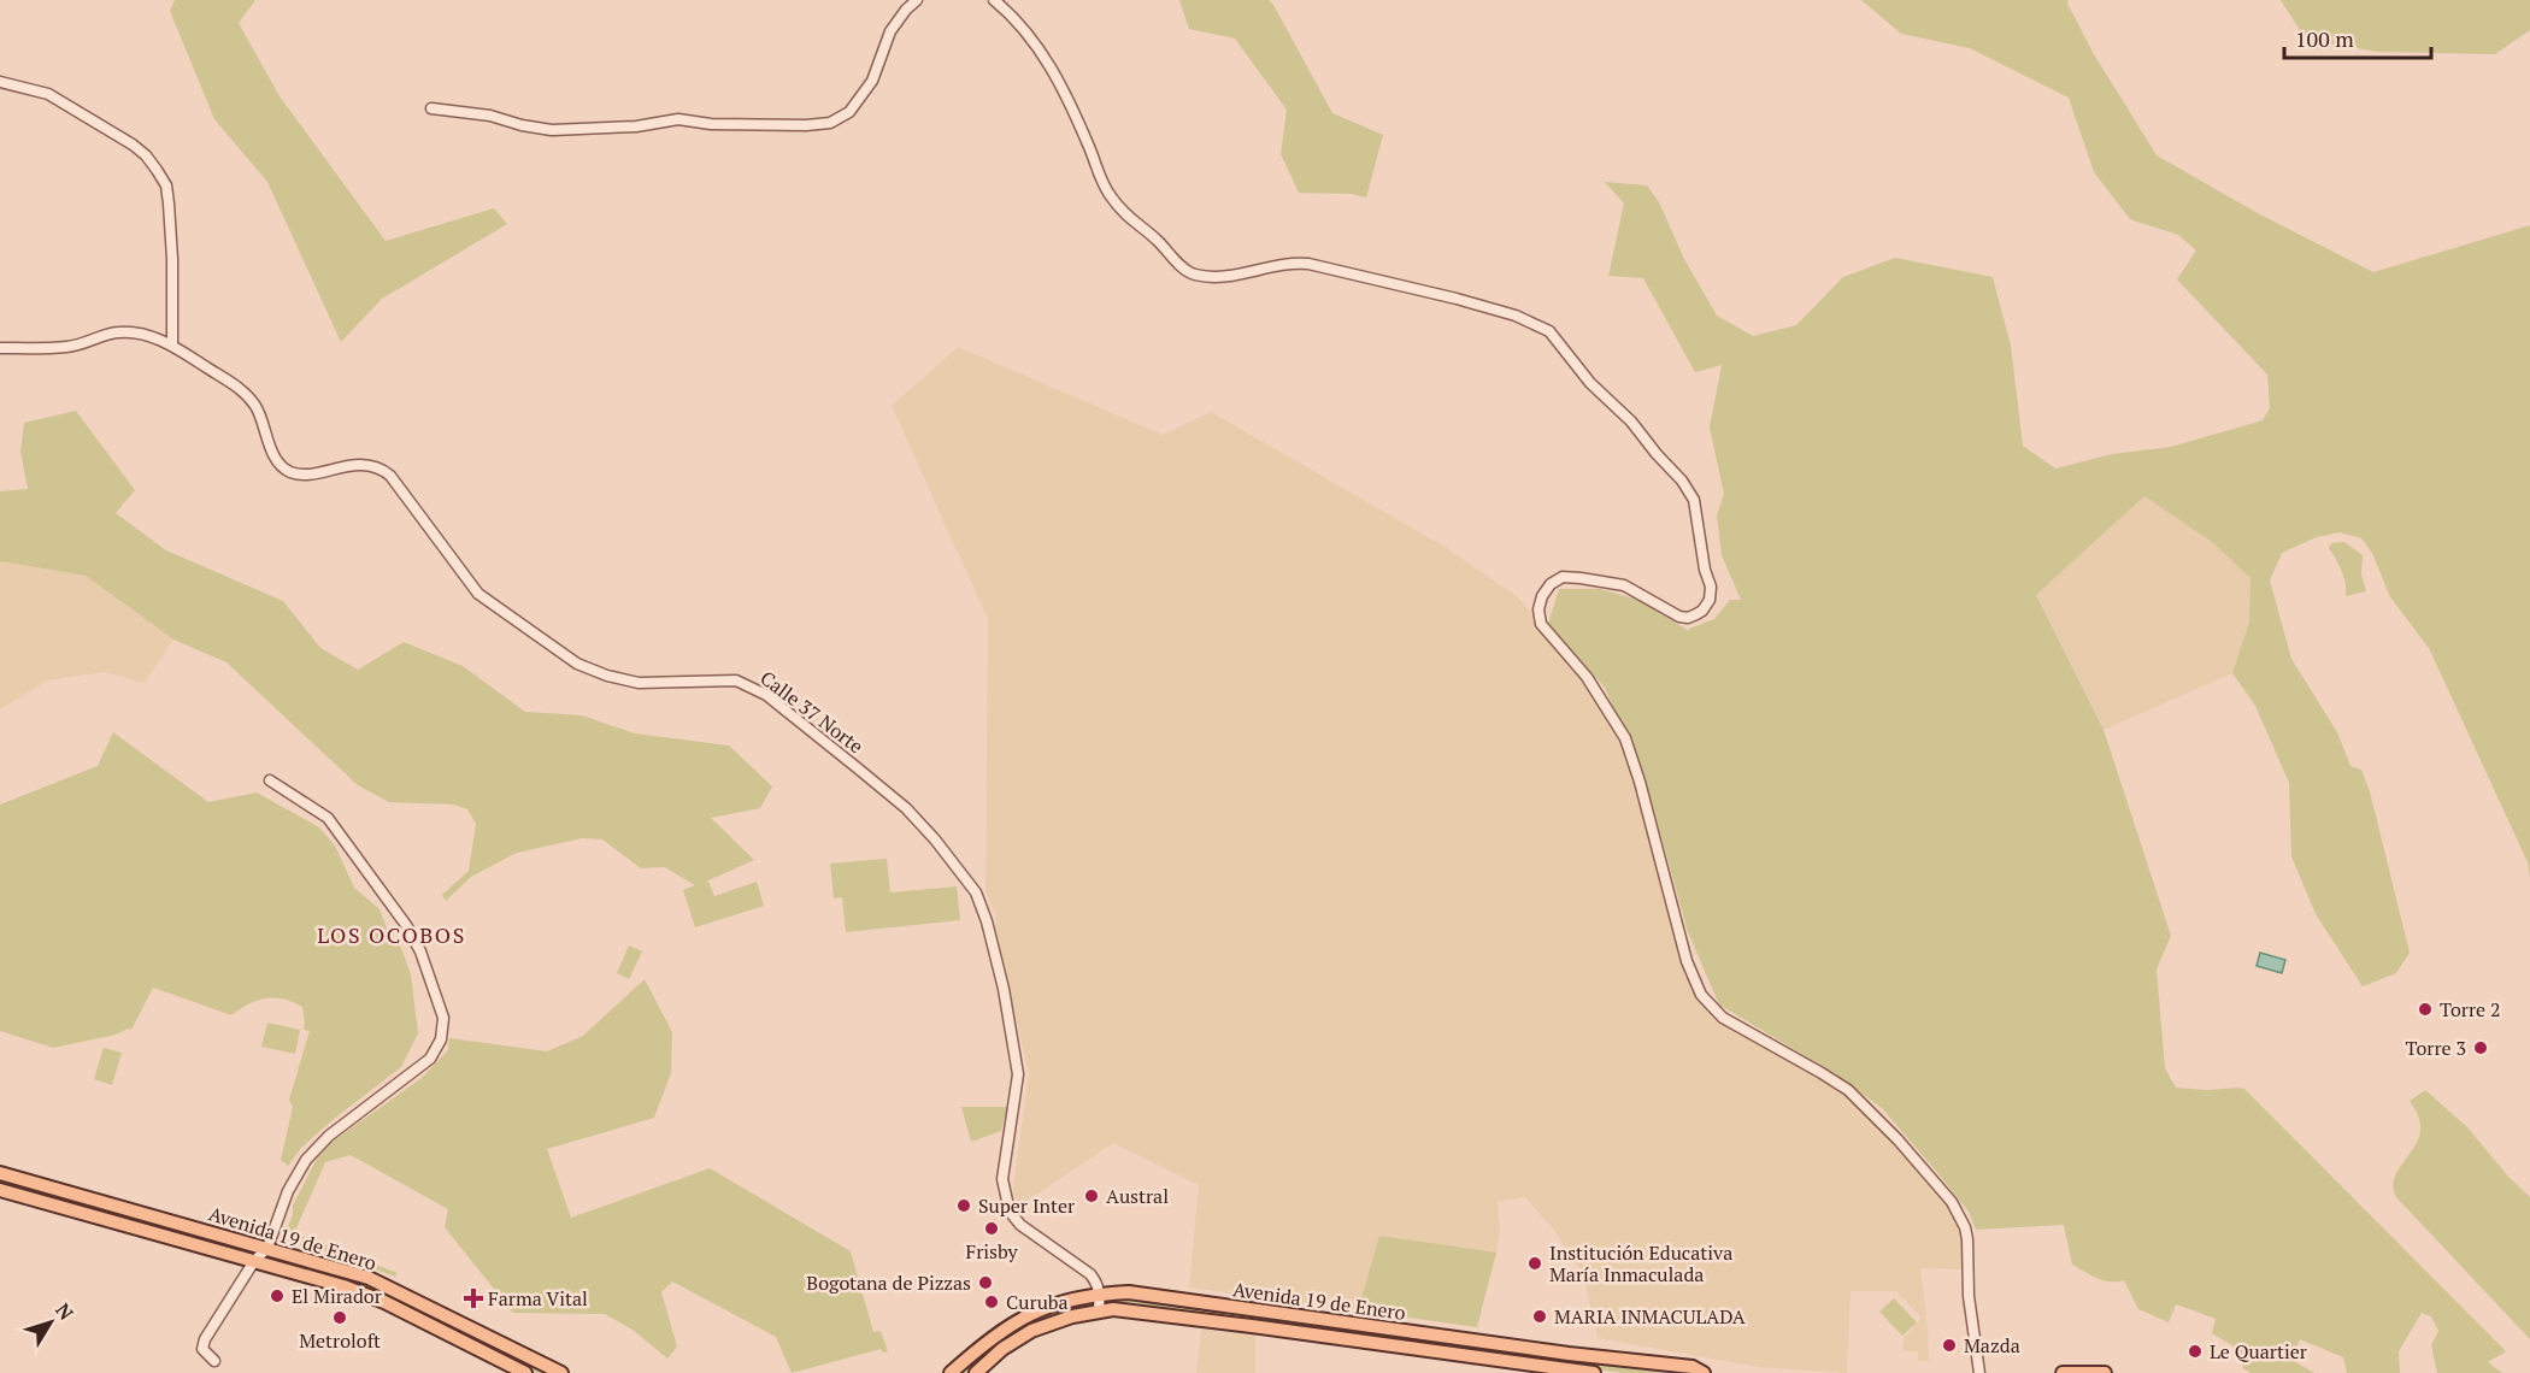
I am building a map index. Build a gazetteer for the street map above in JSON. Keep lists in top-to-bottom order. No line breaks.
{"streets":{"main road":["Avenida 19 de Enero"],"street":["Calle 37 Norte"]},"crossings":[["Calle 37 Norte","Avenida 19 de Enero"]],"districts":["LOS OCOBOS"],"places":{"other":["Torre 2","Torre 3","Austral","Super Inter","Frisby","Institución Educativa María Inmaculada","Bogotana de Pizzas","El Mirador","Curuba","MARIA INMACULADA","Metroloft","Mazda","Le Quartier"],"health":["Farma Vital"]},"scale_bar":"100 m","north":"top right"}
